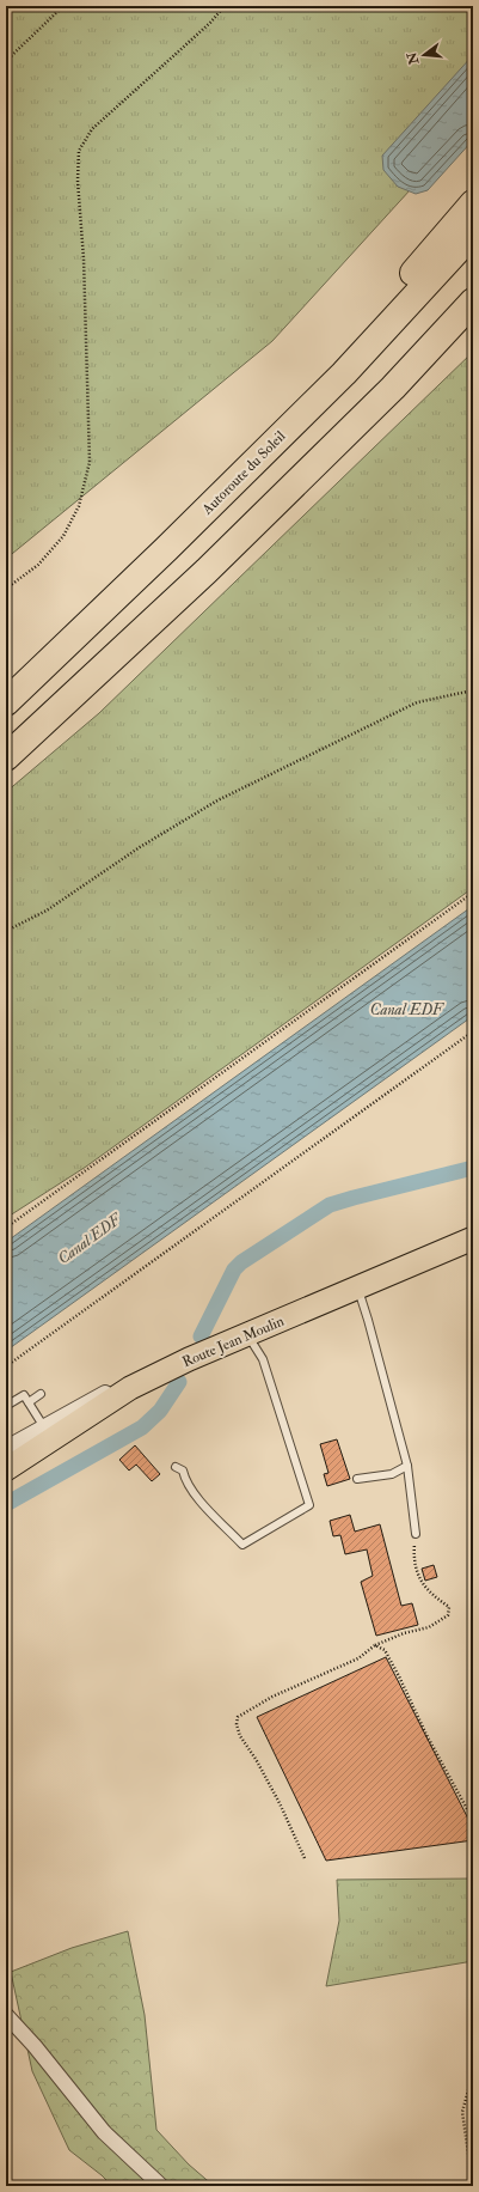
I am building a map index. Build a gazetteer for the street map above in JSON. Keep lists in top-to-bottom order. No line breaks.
{"streets":{"highway":["Autoroute du Soleil"],"main road":["Route Jean Moulin"]},"water":["Canal EDF"],"north":"left"}
